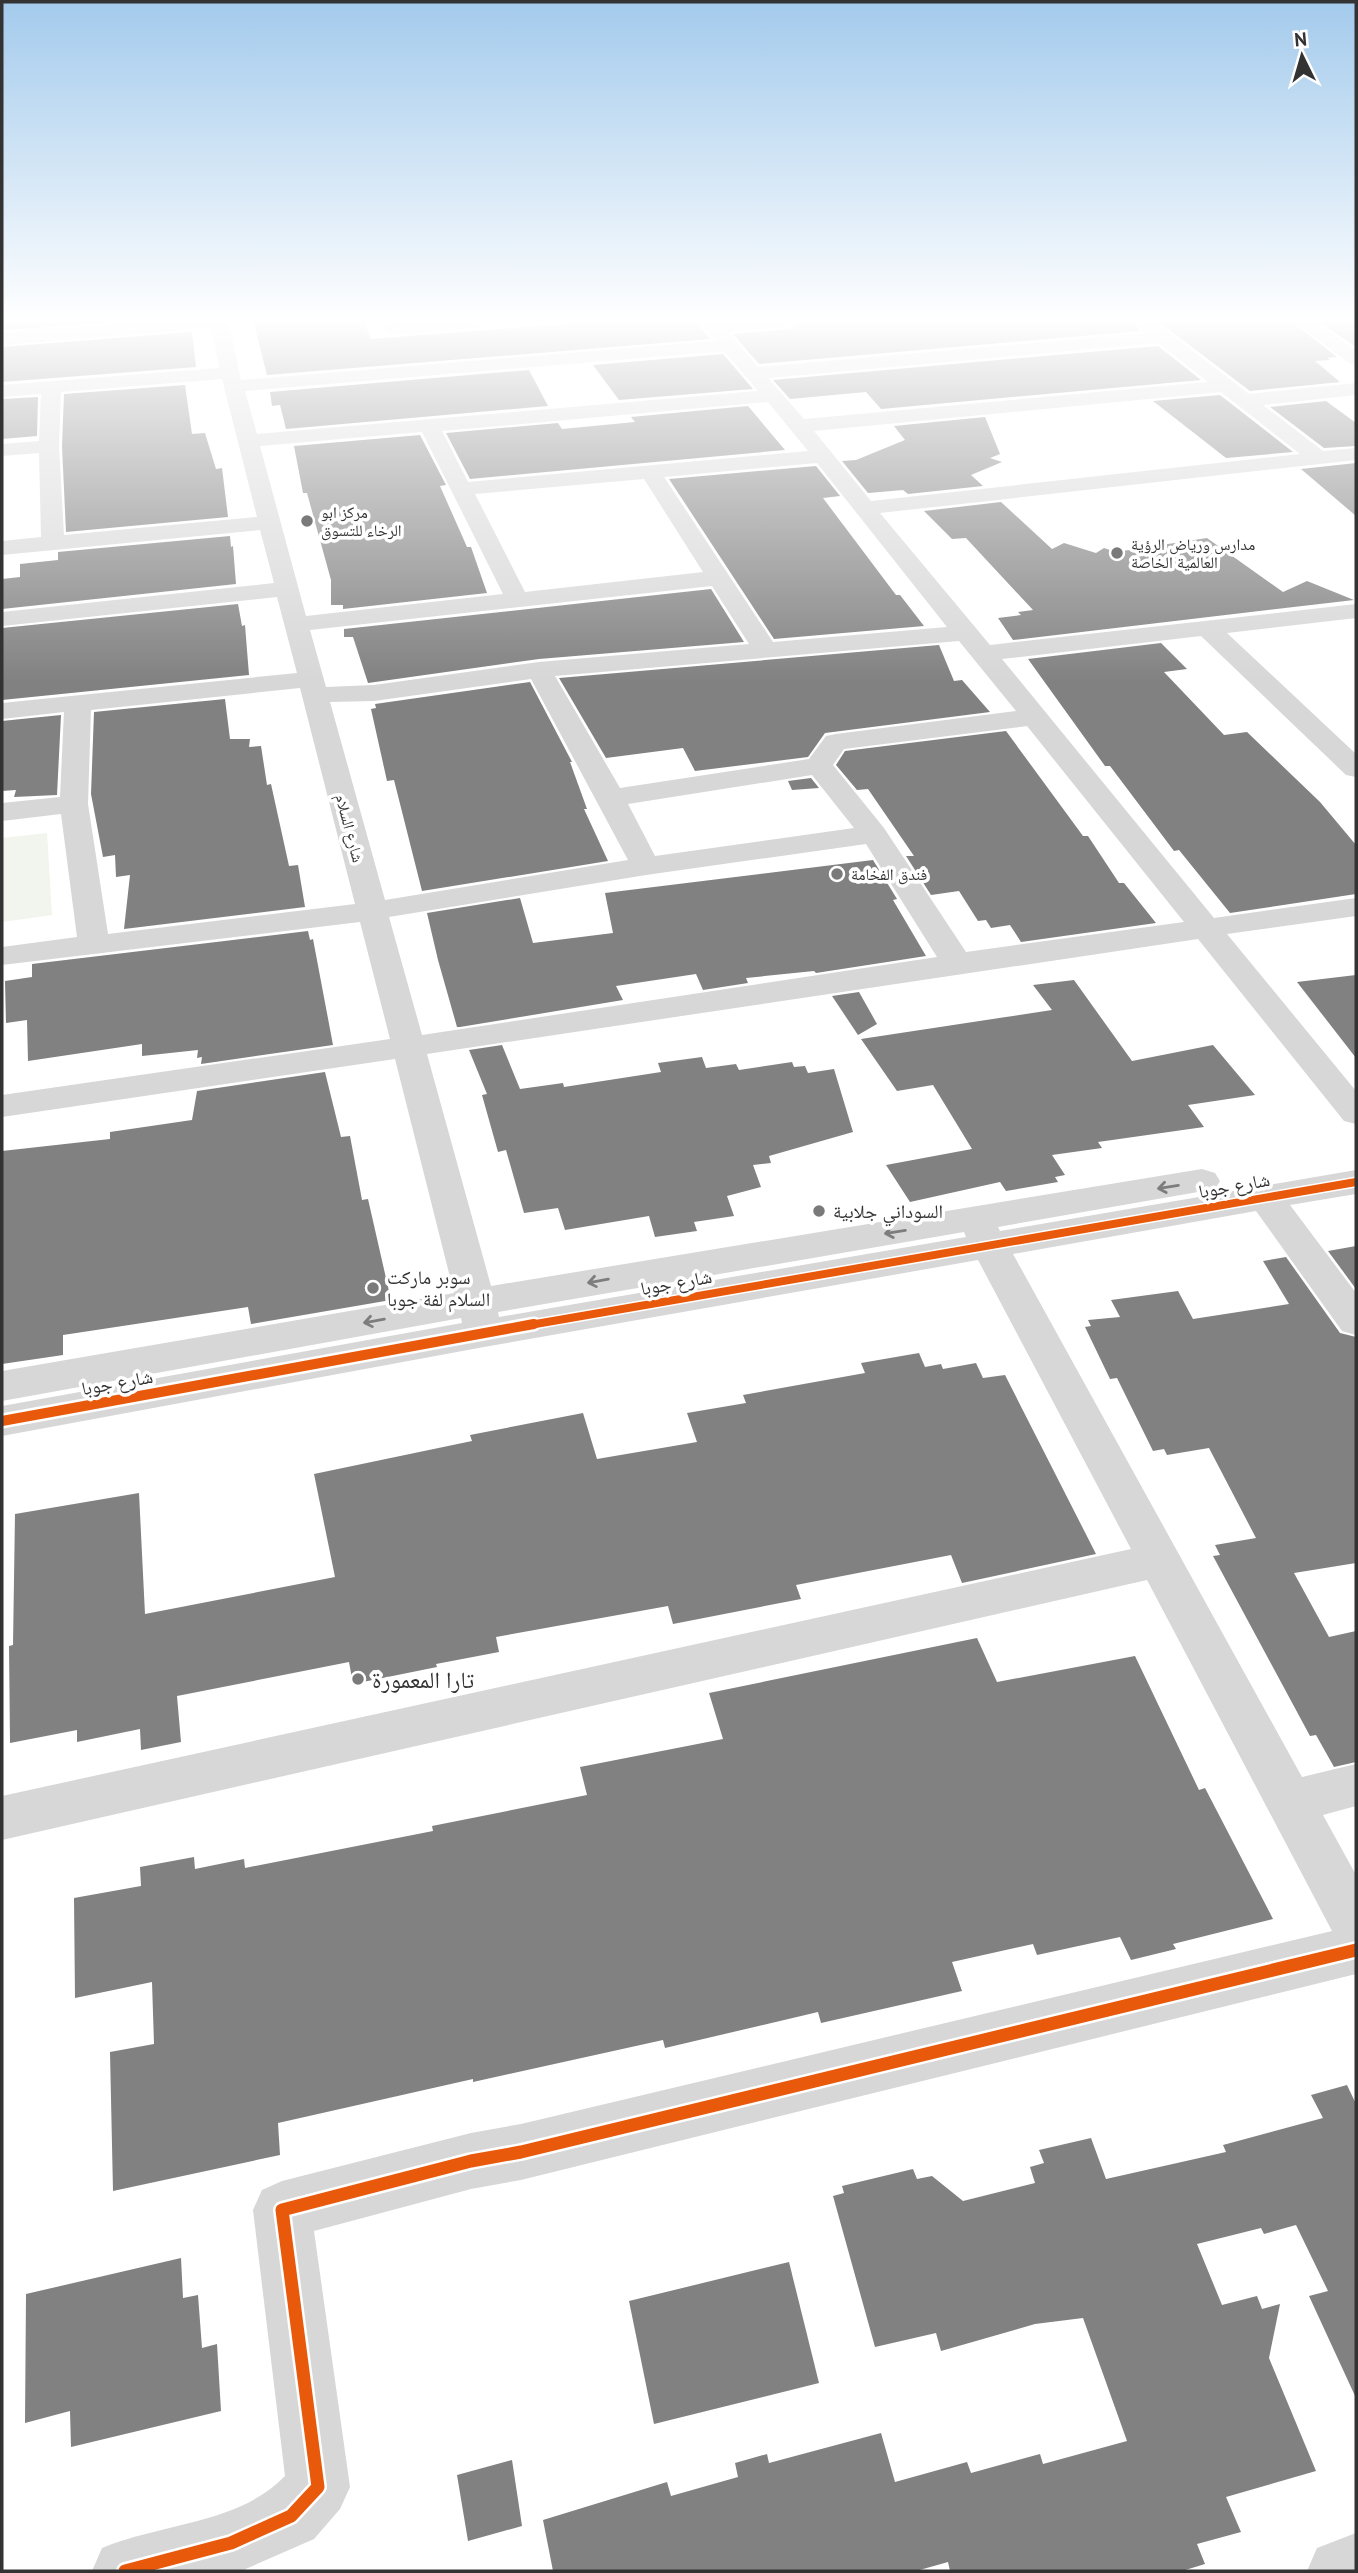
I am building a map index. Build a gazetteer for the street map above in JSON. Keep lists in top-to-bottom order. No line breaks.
{"streets":{"street":["شارع السلام","شارع جوبا"]},"crossings":[["شارع السلام","شارع جوبا"]],"places":["مركز ابو الرخاء للتسوق","مدارس ورياض الرؤية العالمية الخاصة","فندق الفخامة","السوداني جلابية","سوبر ماركت السلام لفة جوبا","تارا المعمورة"],"north":"top"}
